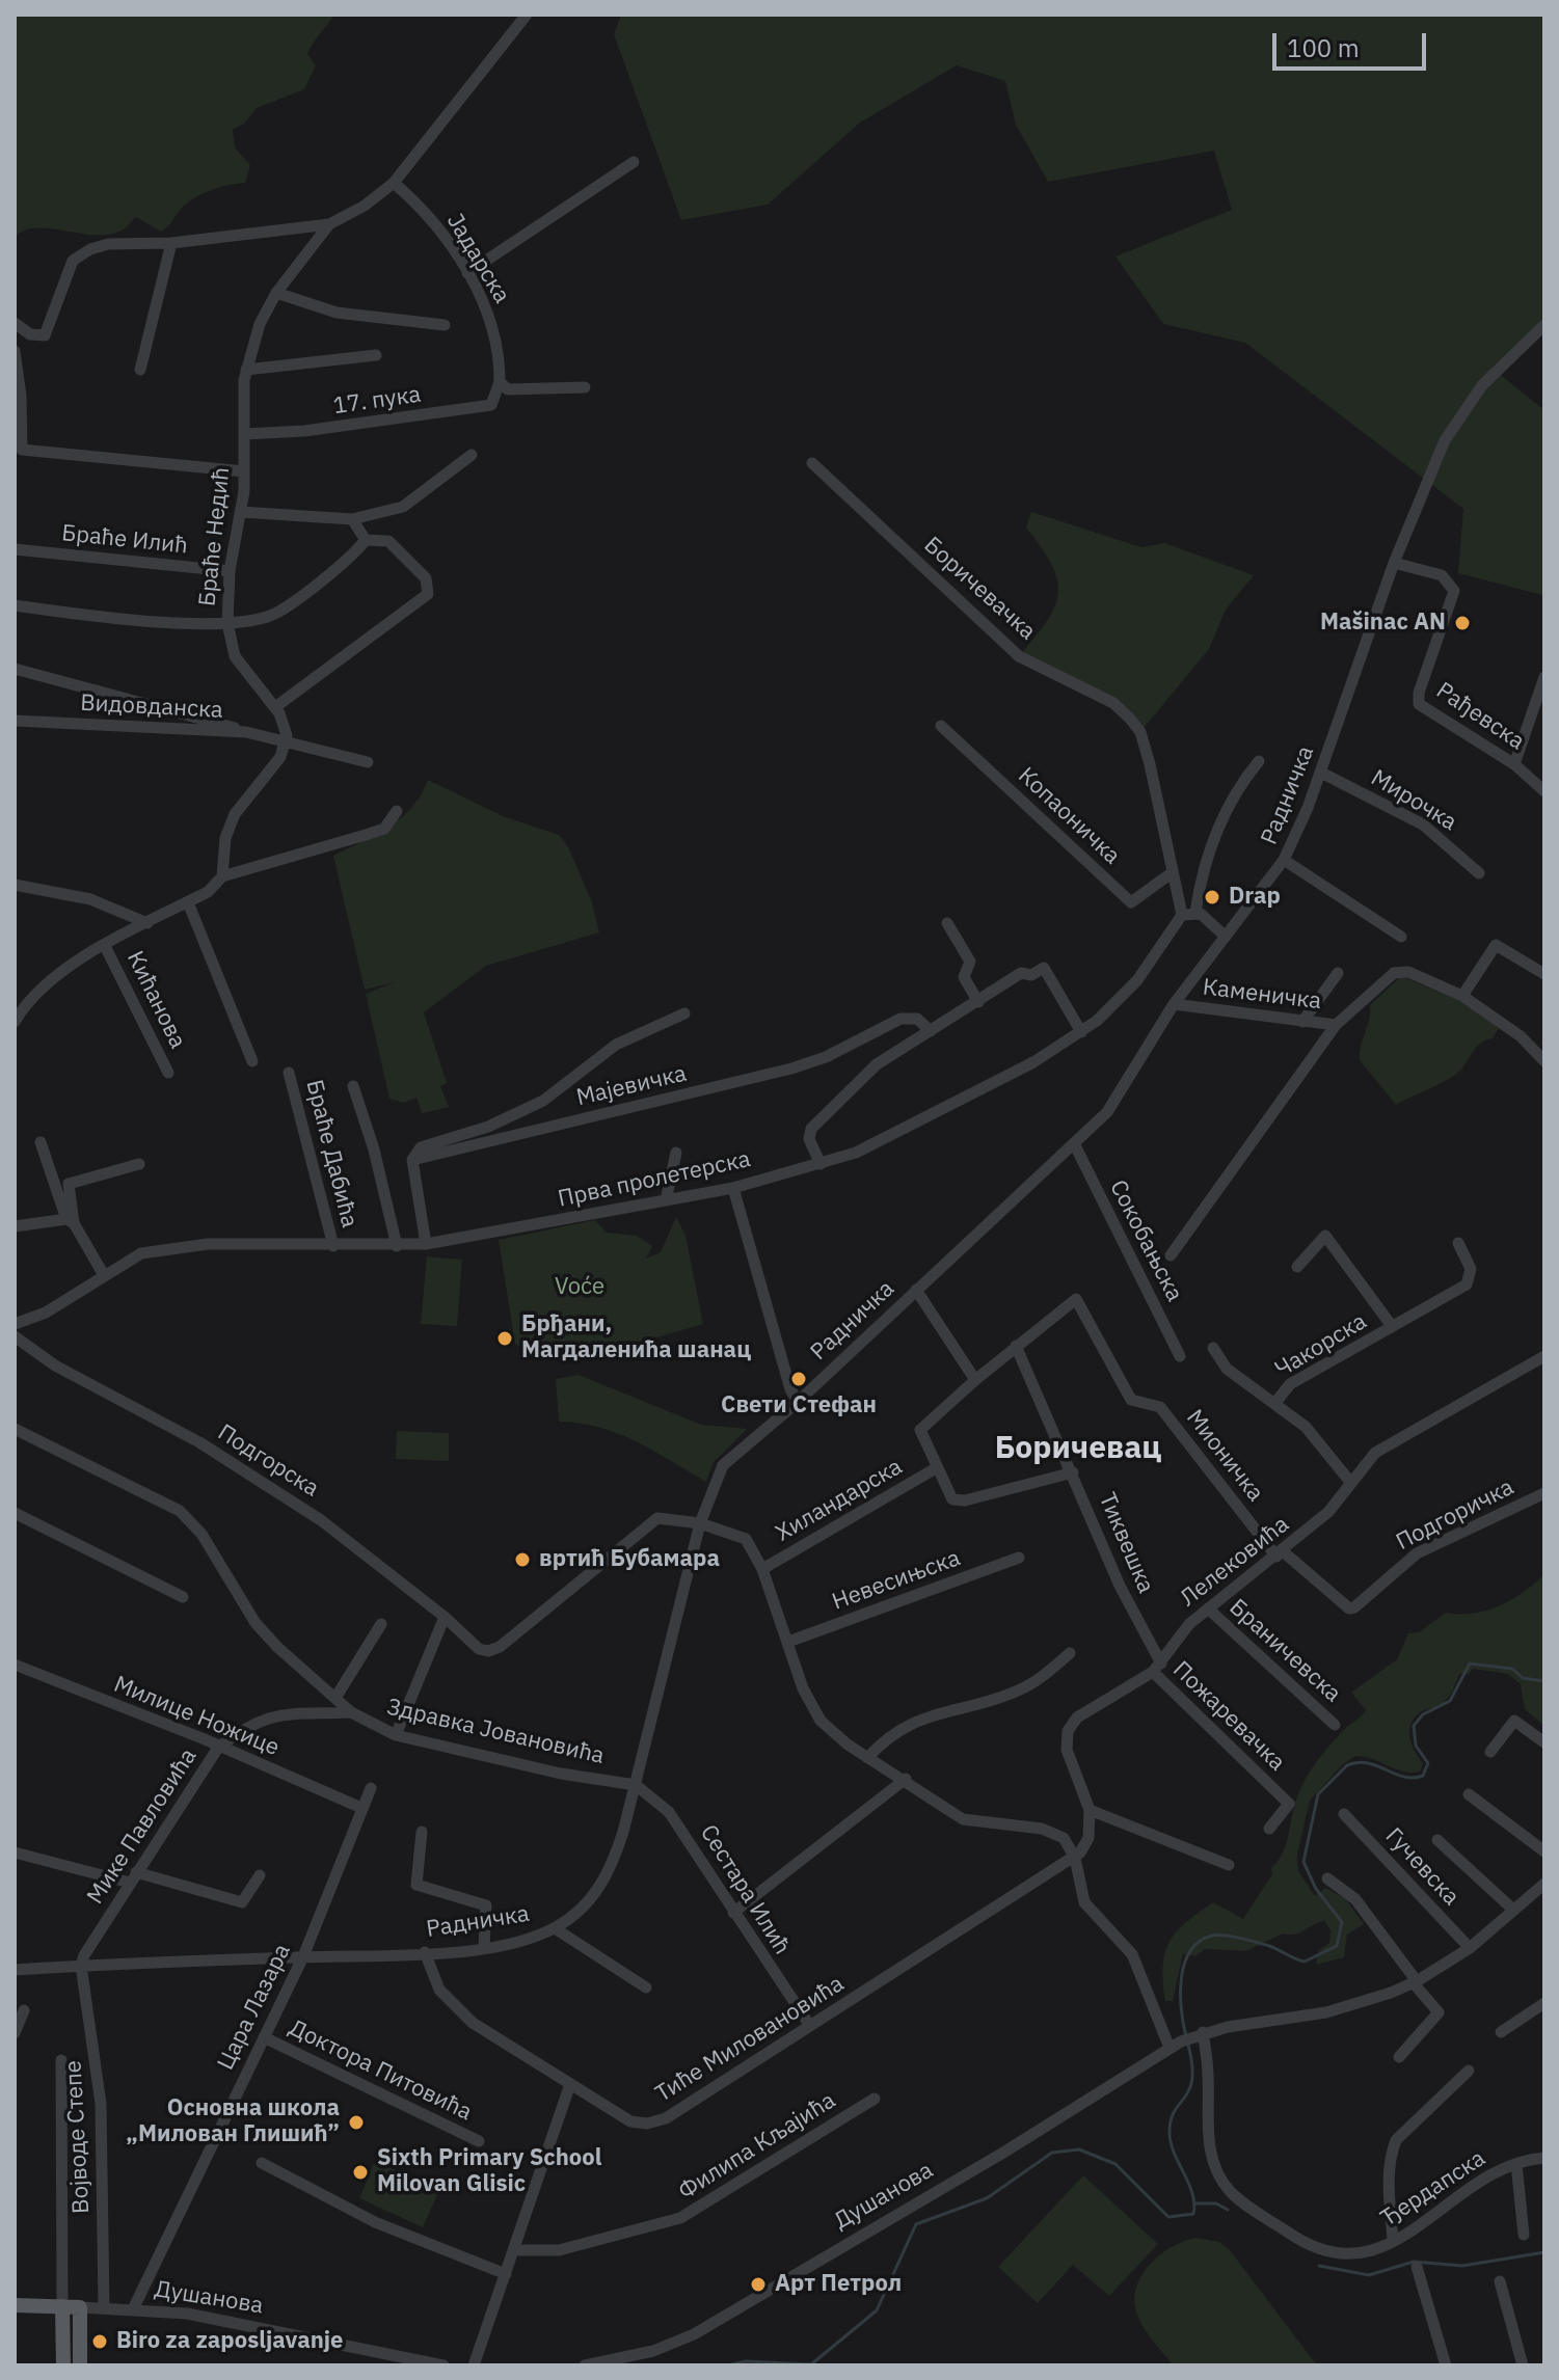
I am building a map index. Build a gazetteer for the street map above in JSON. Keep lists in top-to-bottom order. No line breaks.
{"streets":{"main road":["Душанова"],"street":["Јадарска","17. пука","Браће Недић","Браће Илић","Боричевачка","Видовданска","Рађевска","Радничка","Мирочка","Копаоничка","Каменичка","Кићанова","Мајевичка","Браће Дабића","Прва пролетерска","Сокобањска","Чакорска","Мионичка","Подгорска","Хиландарска","Подгоричка","Тиквешка","Лелековића","Невесињска","Браничевска","Милице Ножице","Пожаревачка","Здравка Јовановића","Мике Павловића","Гучевска","Сестара Илић","Цара Лазара","Тиће Миловановића","Доктора Питовића","Војводе Степе","Филипа Кљајића","Ђердапска"]},"crossings":[["Јадарска","17. пука"],["Јадарска","Браће Недић"],["17. пука","Браће Недић"],["Браће Недић","Браће Илић"],["Браће Недић","Видовданска"],["Боричевачка","Копаоничка"],["Боричевачка","Прва пролетерска"],["Рађевска","Радничка"],["Радничка","Мирочка"],["Радничка","Каменичка"],["Радничка","Сокобањска"],["Радничка","Подгорска"],["Радничка","Здравка Јовановића"],["Радничка","Мике Павловића"],["Радничка","Сестара Илић"],["Радничка","Цара Лазара"],["Радничка","Тиће Миловановића"],["Радничка","Војводе Степе"],["Браће Дабића","Прва пролетерска"],["Чакорска","Лелековића"],["Мионичка","Хиландарска"],["Мионичка","Подгоричка"],["Мионичка","Тиквешка"],["Мионичка","Лелековића"],["Тиквешка","Лелековића"],["Тиквешка","Пожаревачка"],["Лелековића","Браничевска"],["Лелековића","Пожаревачка"],["Милице Ножице","Мике Павловића"],["Милице Ножице","Цара Лазара"],["Здравка Јовановића","Мике Павловића"],["Здравка Јовановића","Сестара Илић"],["Мике Павловића","Војводе Степе"],["Гучевска","Душанова"],["Сестара Илић","Тиће Миловановића"],["Цара Лазара","Доктора Питовића"],["Цара Лазара","Душанова"],["Војводе Степе","Душанова"],["Ђердапска","Душанова"]],"districts":["Боричевац"],"parks":["Voće"],"places":["Mašinac AN","Drap","Брђани, Магдаленића шанац","Свети Стефан","вртић Бубамара","Основна школа „Милован Глишић”","Sixth Primary School Milovan Glisic","Арт Петрол","Biro za zaposljavanje"],"scale_bar":"100 m"}
